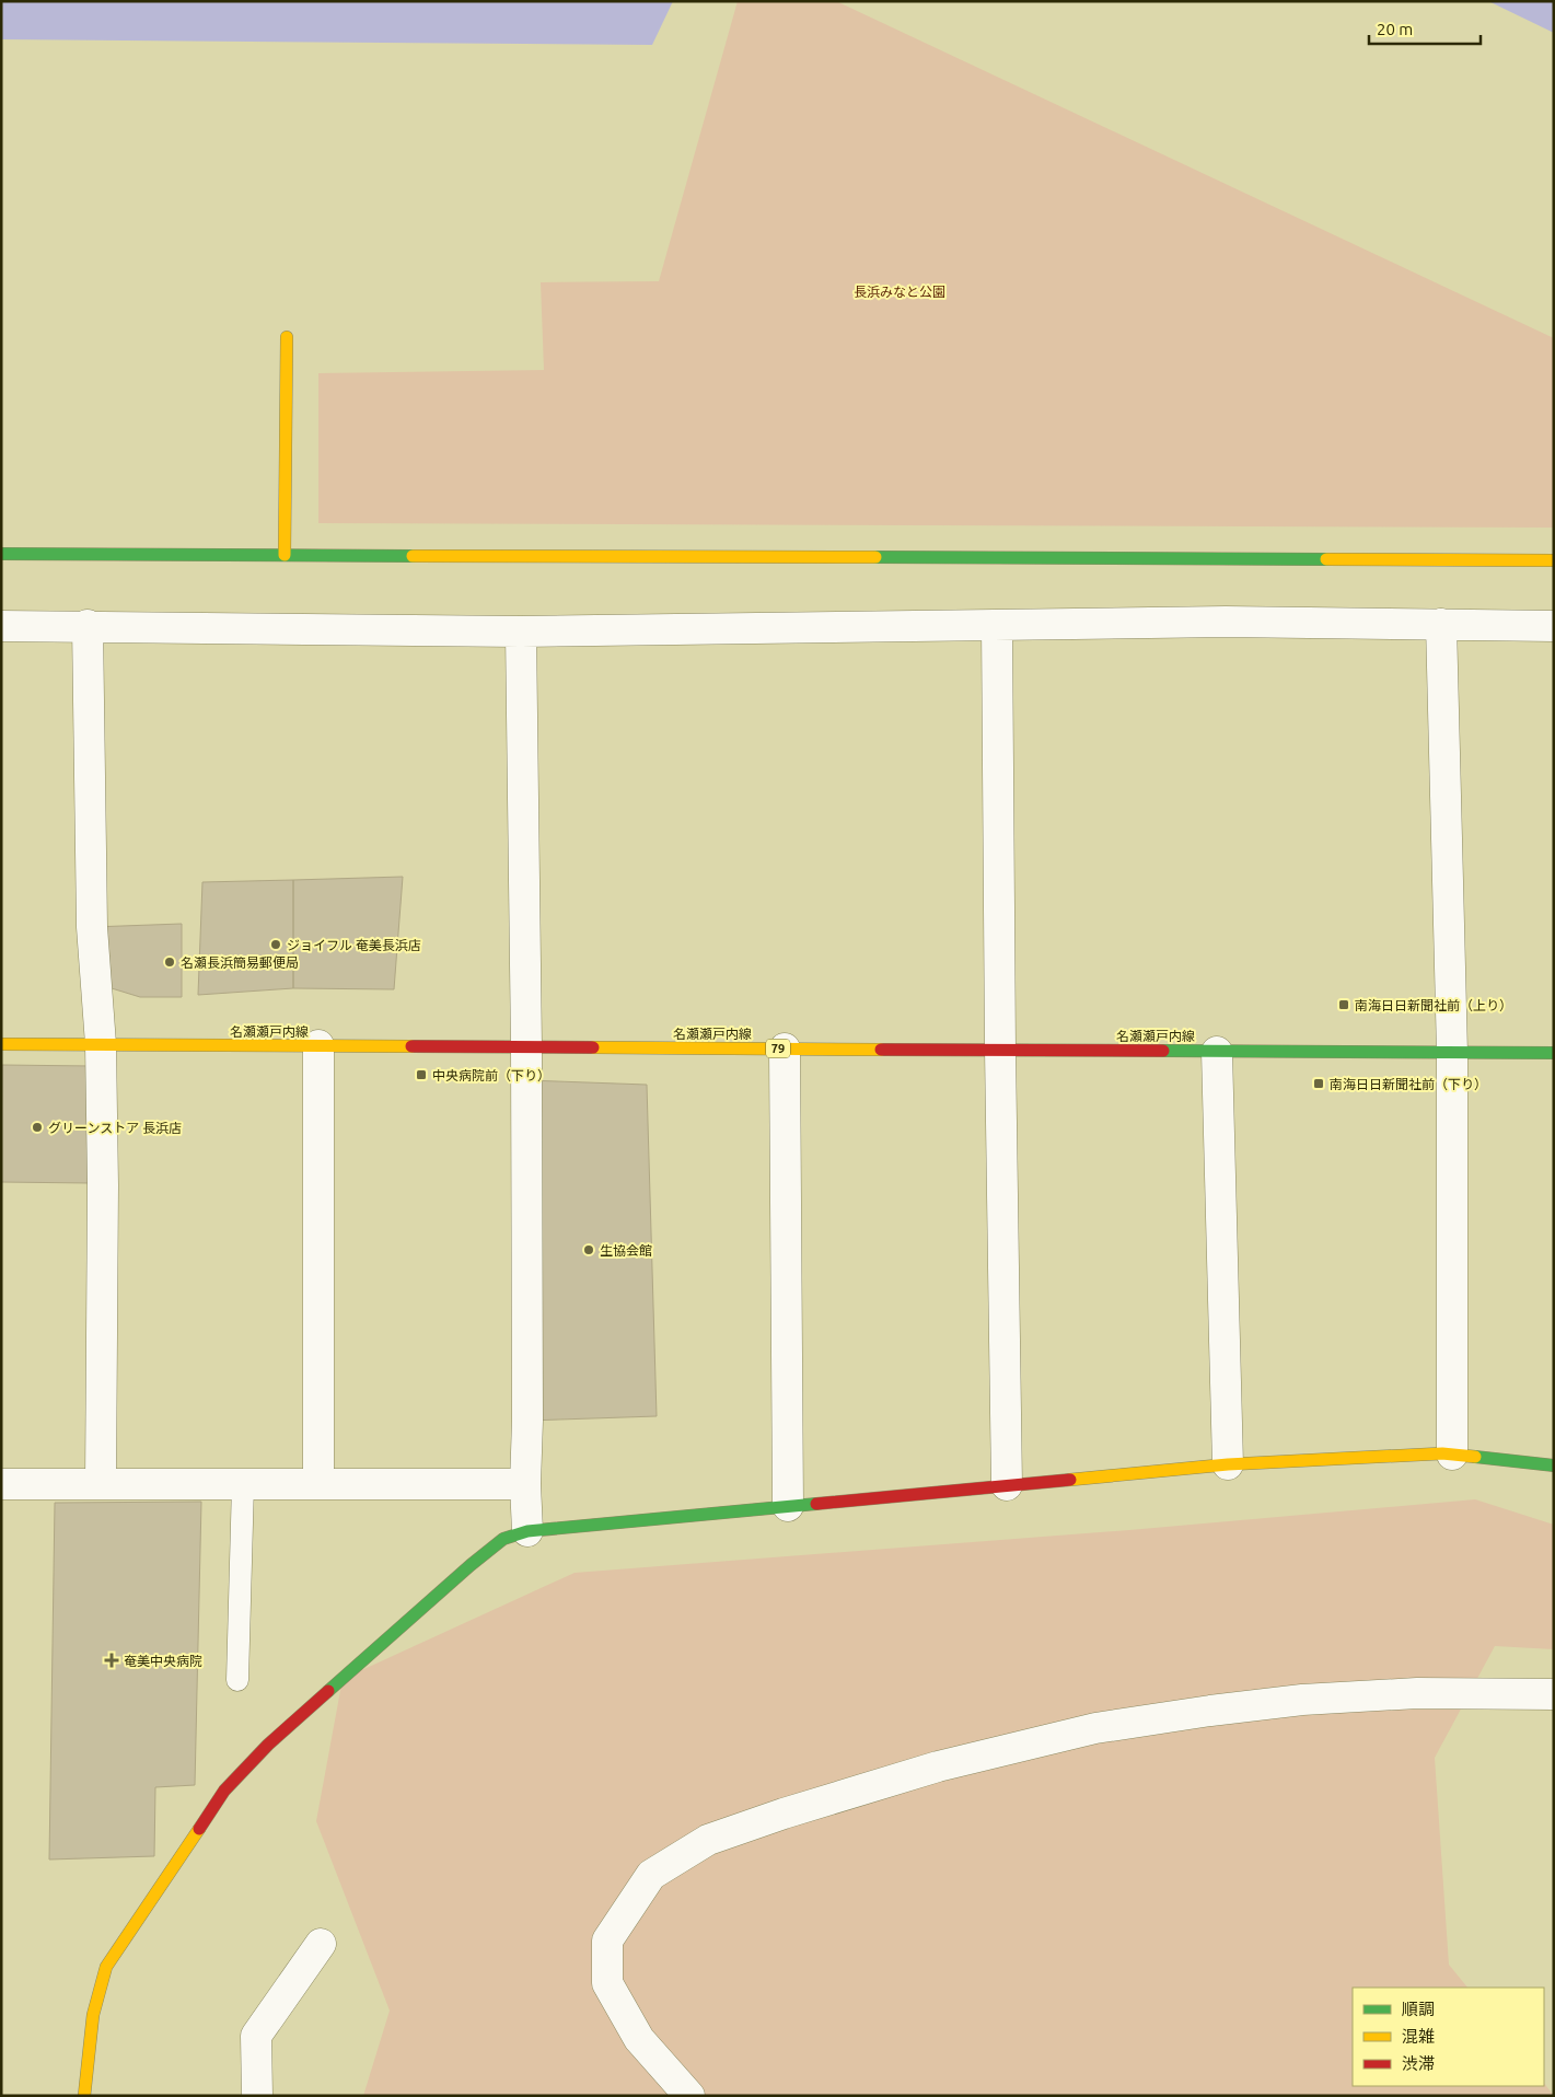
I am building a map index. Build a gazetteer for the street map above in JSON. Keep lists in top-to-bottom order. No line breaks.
{"streets":{"street":["名瀬瀬戸内線","79"]},"parks":["長浜みなと公園"],"places":{"other":["ジョイフル 奄美長浜店","名瀬長浜簡易郵便局","グリーンストア 長浜店","生協会館"],"transit":["南海日日新聞社前（上り）","中央病院前（下り）","南海日日新聞社前（下り）"],"health":["奄美中央病院"]},"legend":["順調","混雑","渋滞"],"scale_bar":"20 m"}
